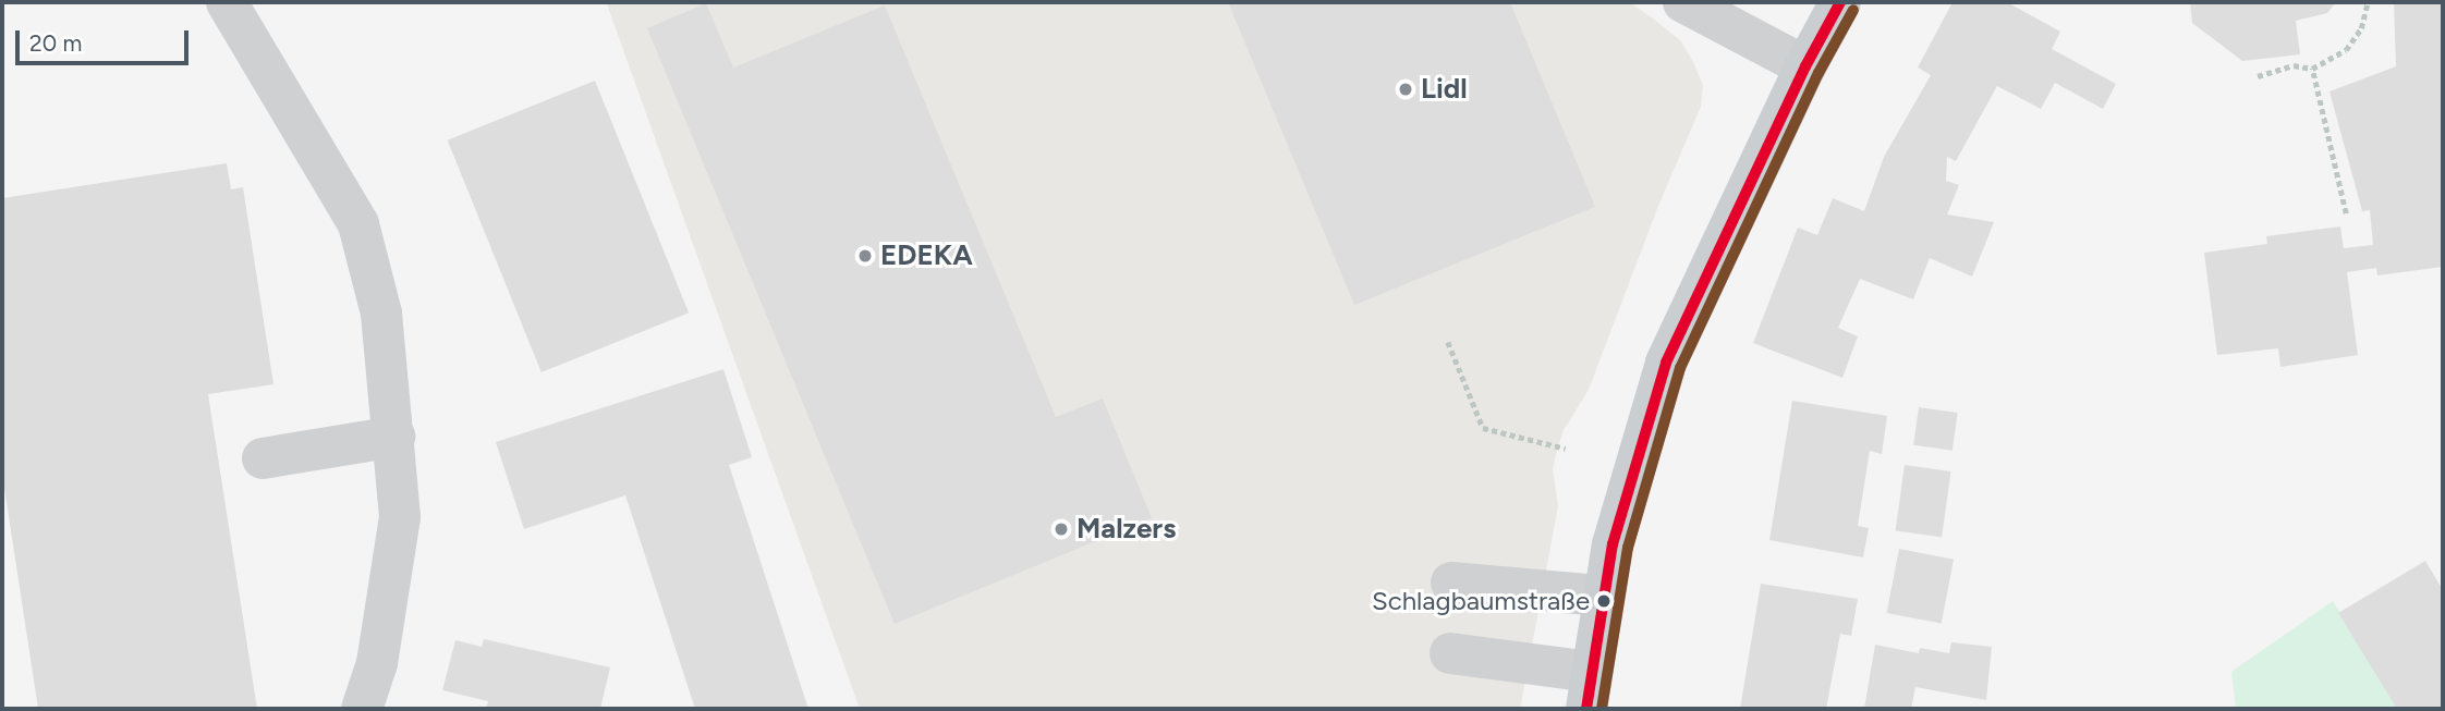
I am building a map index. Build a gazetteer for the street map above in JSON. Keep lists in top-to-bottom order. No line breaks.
{"places":["Lidl","EDEKA","Malzers","Schlagbaumstraße"],"scale_bar":"20 m"}
